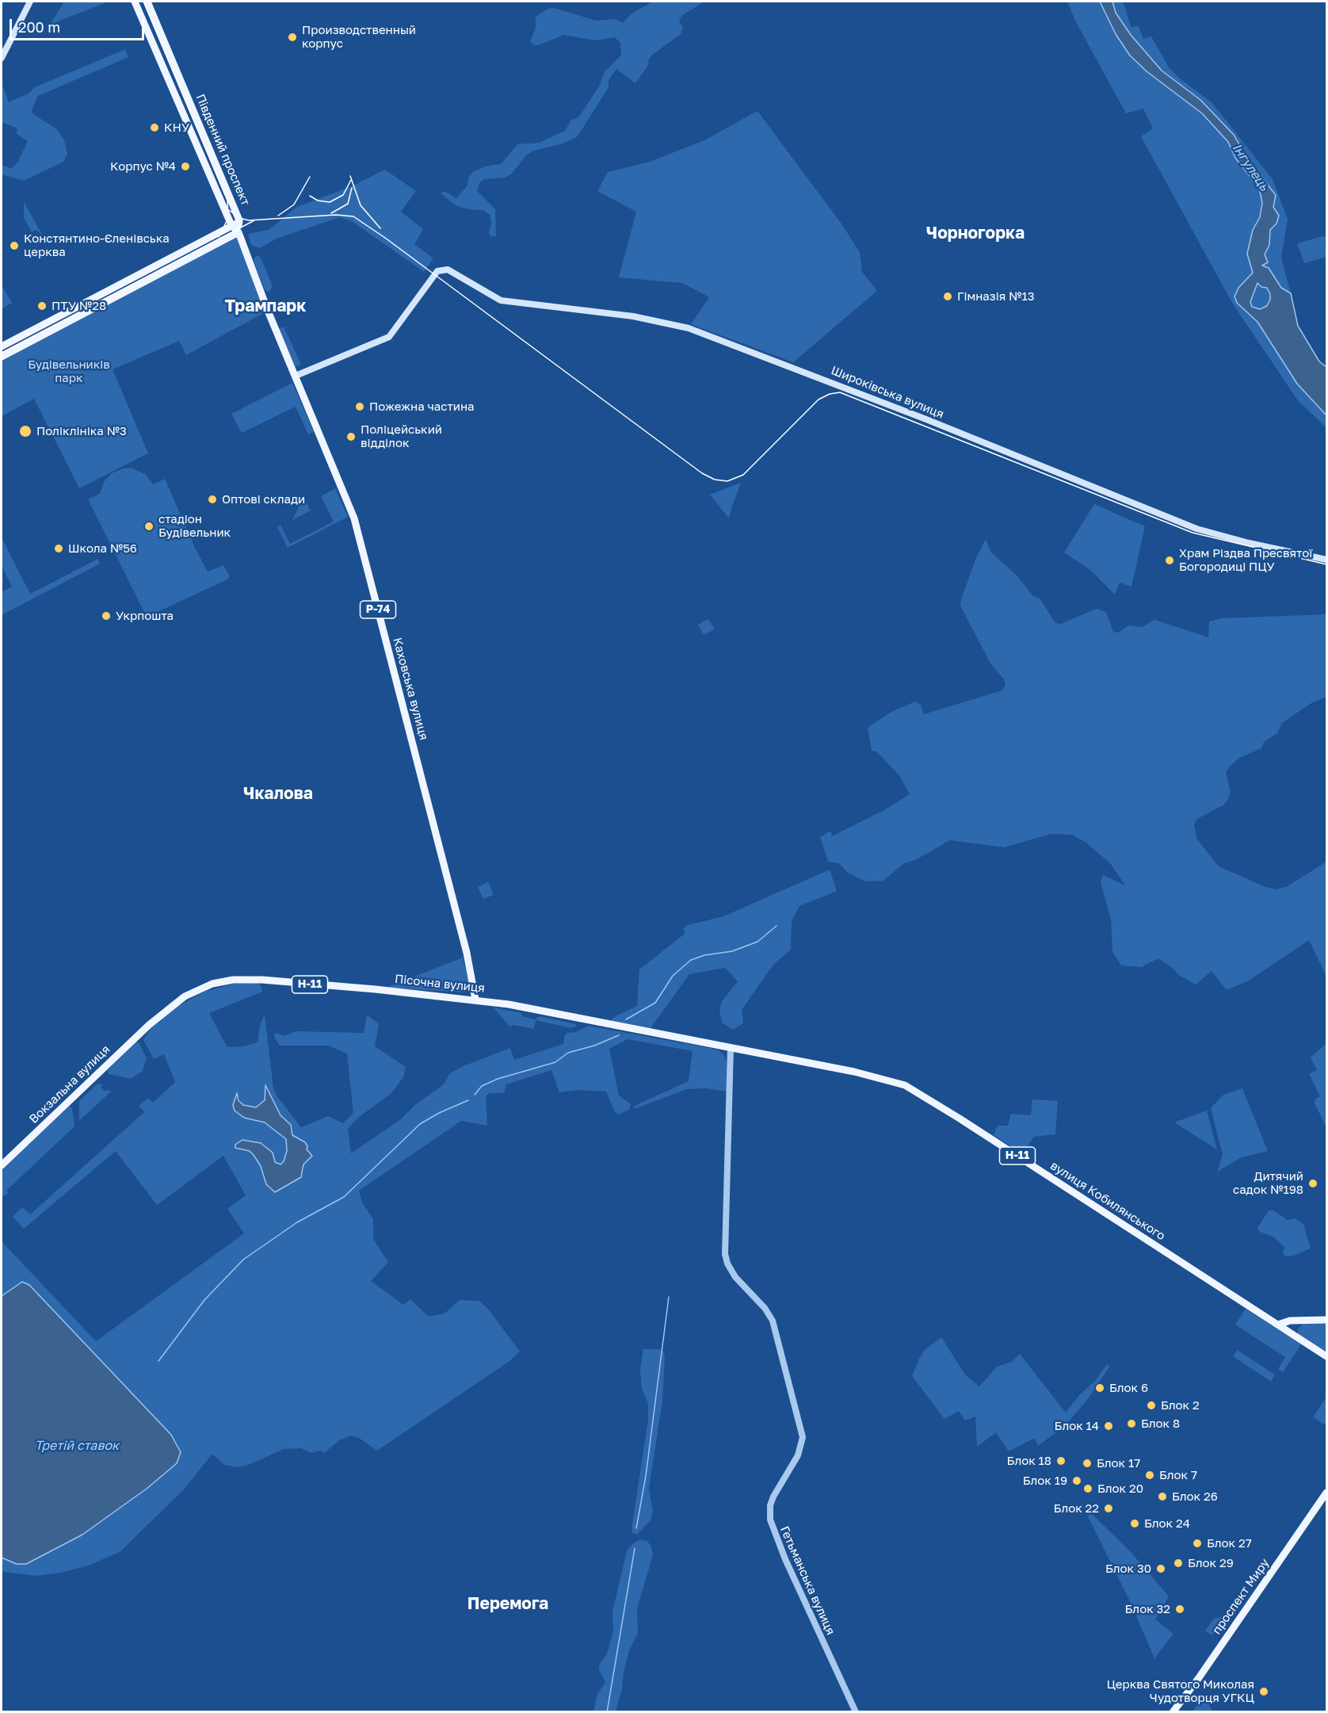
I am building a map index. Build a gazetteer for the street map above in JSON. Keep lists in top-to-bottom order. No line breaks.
{"streets":{"main road":["Південний проспект","Широківська вулиця","Р-74","Каховська вулиця","Пісочна вулиця","Н-11","Вокзальна вулиця","вулиця Кобилянського","проспект Миру"],"street":["Гетьманська вулиця"]},"crossings":[["Південний проспект","Каховська вулиця"],["Широківська вулиця","Каховська вулиця"],["Каховська вулиця","Пісочна вулиця"],["Пісочна вулиця","Вокзальна вулиця"],["Пісочна вулиця","вулиця Кобилянського"],["Пісочна вулиця","Гетьманська вулиця"],["вулиця Кобилянського","Гетьманська вулиця"]],"districts":["Чорногорка","Трампарк","Чкалова","Перемога"],"water":["Інгулець","Третій ставок"],"parks":["Будівельників парк"],"places":["Производственный корпус","КНУ","Корпус №4","Констянтино-Єленівська церква","Гімназія №13","ПТУ №28","Пожежна частина","Поліклініка №3","Поліцейський відділок","Оптові склади","стадіон Будівельник","Школа №56","Храм Різдва Пресвятої Богородиці ПЦУ","Укрпошта","Дитячий садок №198","Блок 6","Блок 2","Блок 8","Блок 14","Блок 18","Блок 17","Блок 7","Блок 19","Блок 20","Блок 26","Блок 22","Блок 24","Блок 27","Блок 29","Блок 30","Блок 32","Церква Святого Миколая Чудотворця УГКЦ"],"scale_bar":"200 m"}
